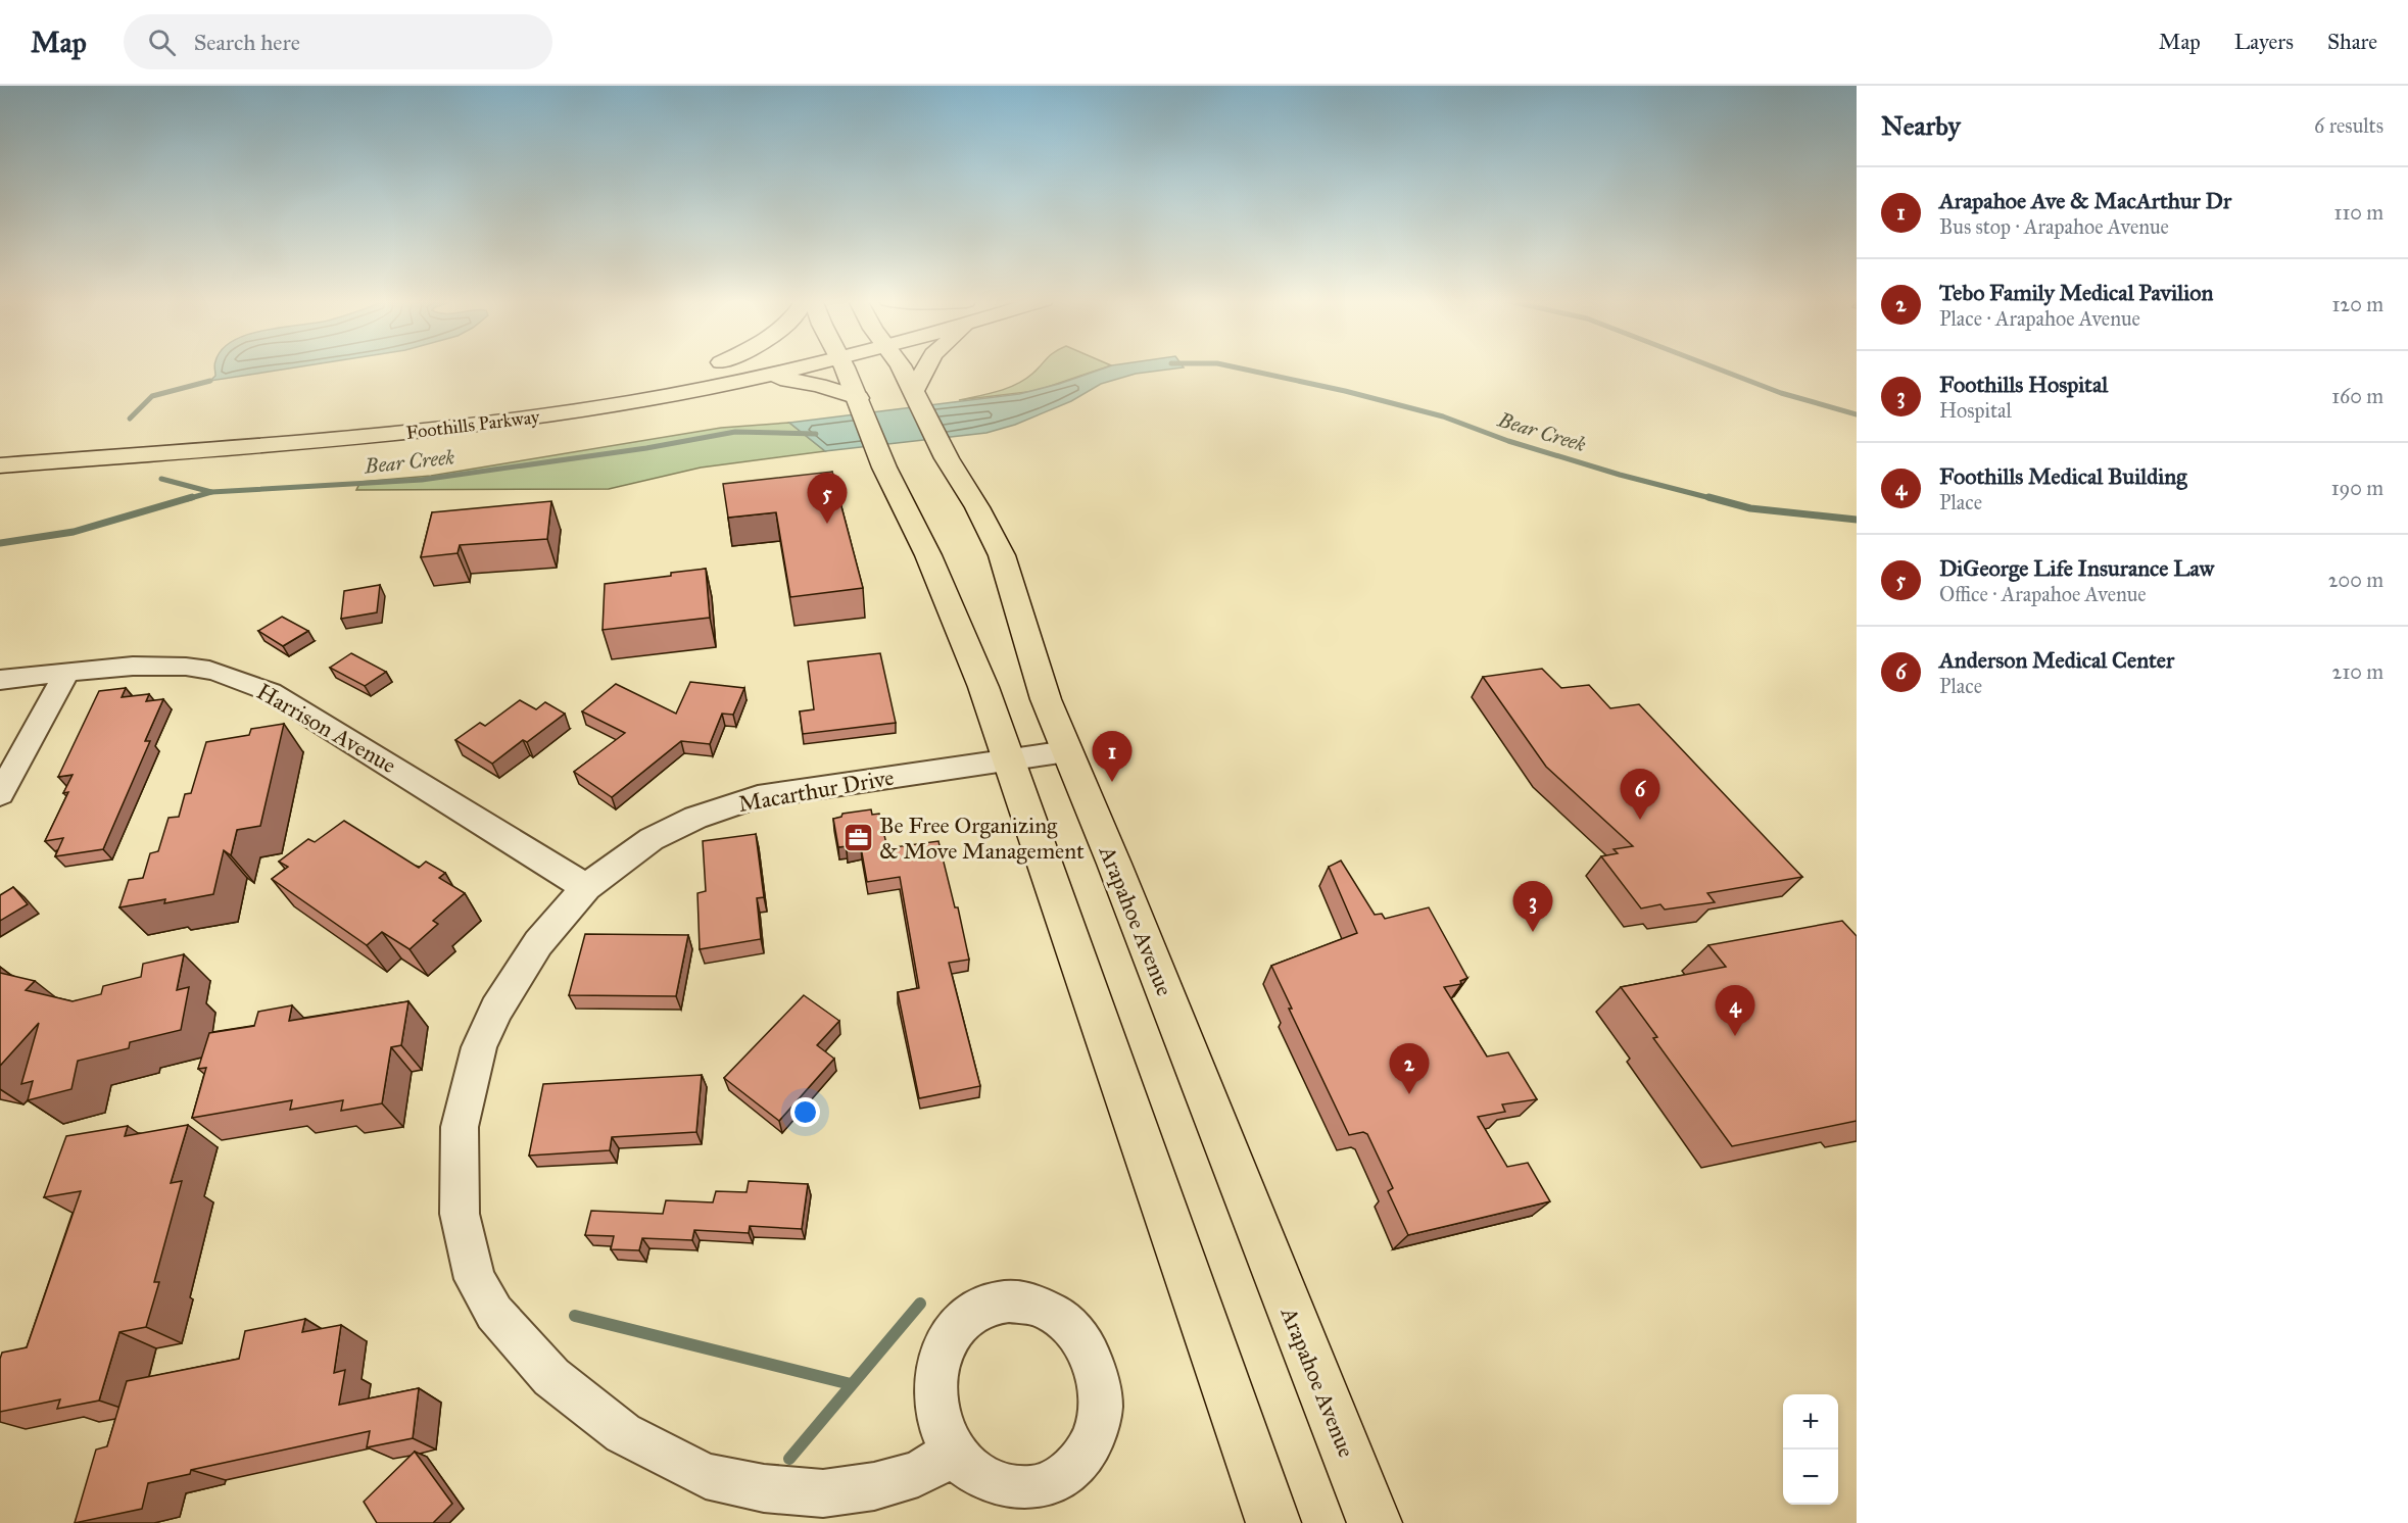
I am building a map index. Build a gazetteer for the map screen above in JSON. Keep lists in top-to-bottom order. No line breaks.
{"streets":{"main road":["Foothills Parkway","Arapahoe Avenue"],"street":["Harrison Avenue","Macarthur Drive"]},"crossings":[["Harrison Avenue","Macarthur Drive"],["Macarthur Drive","Arapahoe Avenue"]],"water":["Bear Creek"],"places":{"office":["Be Free Organizing & Move Management"]},"page":{"header":"Map","search":"Search here","nav":["Map","Layers","Share"],"heading":["Nearby","6 results"],"list":[{"mark":"1","name":"Arapahoe Ave & MacArthur Dr","note":"Bus stop · Arapahoe Avenue","value":"110 m"},{"mark":"2","name":"Tebo Family Medical Pavilion","note":"Place · Arapahoe Avenue","value":"120 m"},{"mark":"3","name":"Foothills Hospital","note":"Hospital","value":"160 m"},{"mark":"4","name":"Foothills Medical Building","note":"Place","value":"190 m"},{"mark":"5","name":"DiGeorge Life Insurance Law","note":"Office · Arapahoe Avenue","value":"200 m"},{"mark":"6","name":"Anderson Medical Center","note":"Place","value":"210 m"}],"pins":["5","1","6","3","4","2"],"map_buttons":["+","−"]}}
